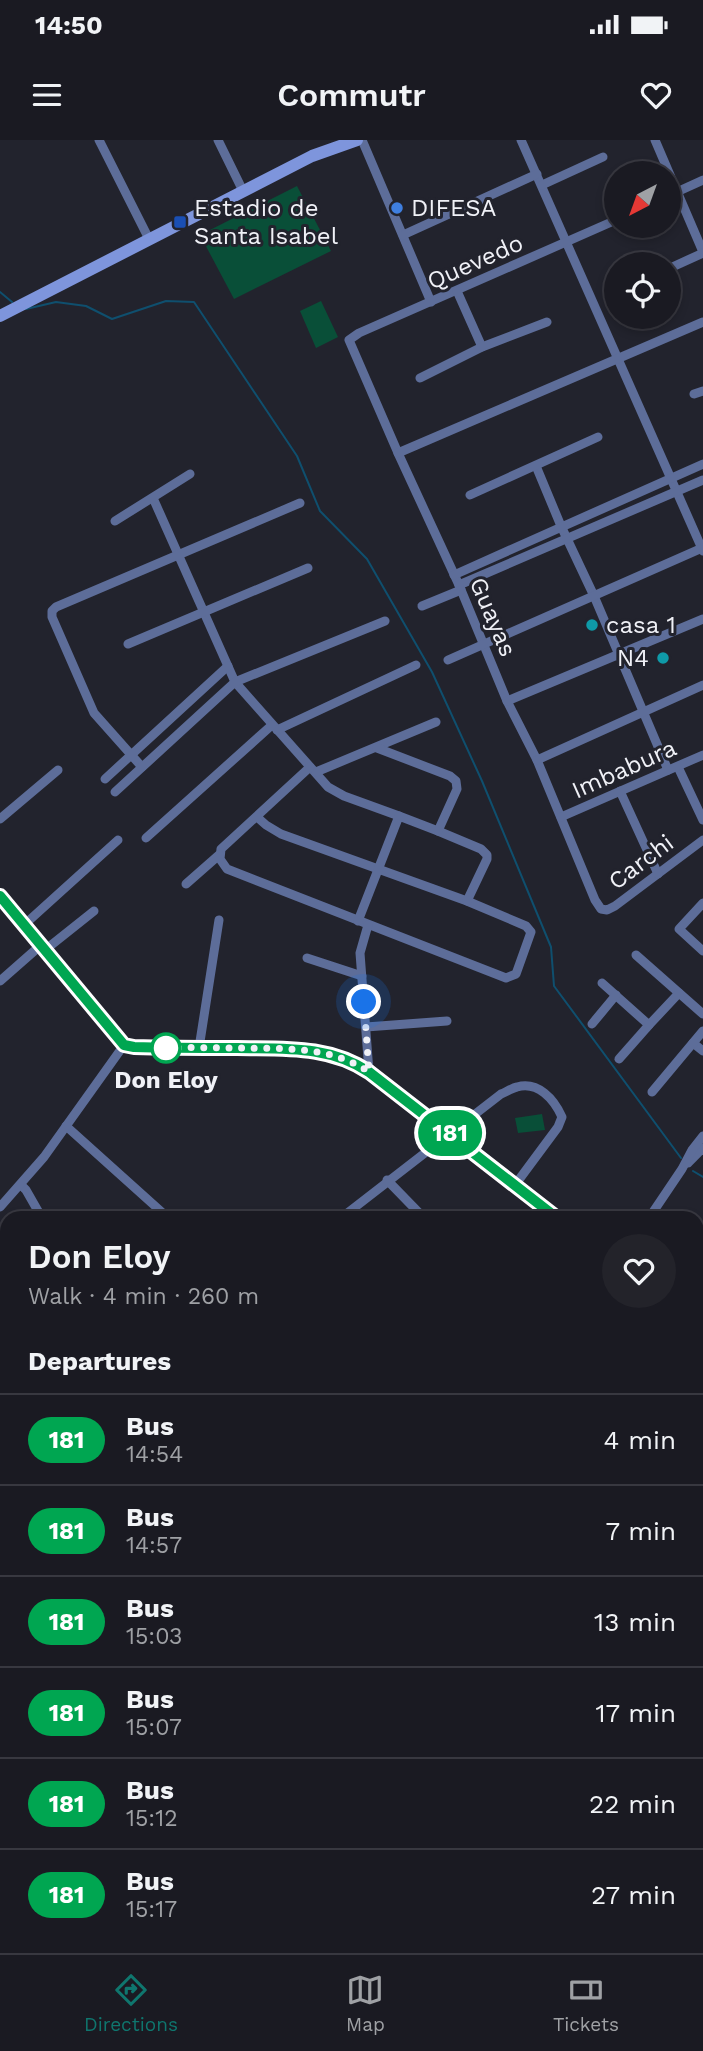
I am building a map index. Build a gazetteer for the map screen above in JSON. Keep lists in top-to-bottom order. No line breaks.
{"streets":{"street":["Quevedo","Guayas","Imbabura","Carchi"]},"crossings":[["Quevedo","Guayas"],["Guayas","Imbabura"],["Guayas","Carchi"]],"places":{"other":["DIFESA","casa 1","N4","Don Eloy"],"transit":["Estadio de Santa Isabel"]},"lines":["bus line 181"],"north":"bottom left","page":{"status":"14:50","header":"Commutr","on_map":"181","heading":[["Don Eloy","Walk · 4 min · 260 m"],"Departures"],"list":[{"mark":"181","name":"Bus","note":"14:54","value":"4 min"},{"mark":"181","name":"Bus","note":"14:57","value":"7 min"},{"mark":"181","name":"Bus","note":"15:03","value":"13 min"},{"mark":"181","name":"Bus","note":"15:07","value":"17 min"},{"mark":"181","name":"Bus","note":"15:12","value":"22 min"},{"mark":"181","name":"Bus","note":"15:17","value":"27 min"}],"tabs":["Directions","Map","Tickets"]}}
